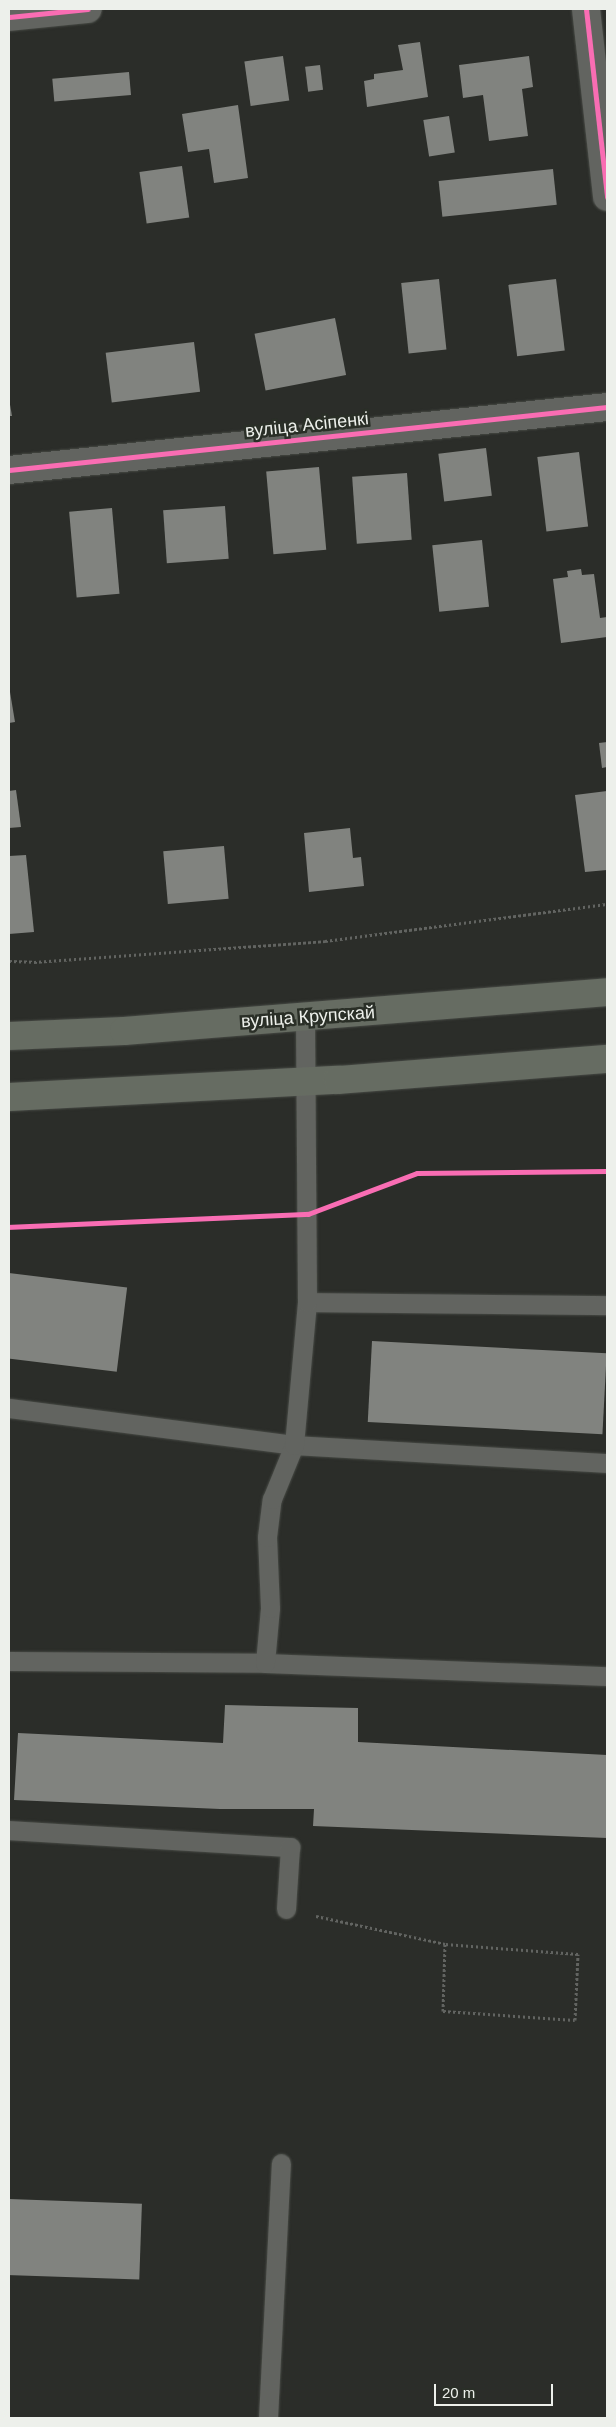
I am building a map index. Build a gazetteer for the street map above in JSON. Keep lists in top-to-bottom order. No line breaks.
{"streets":{"main road":["вуліца Крупскай"],"street":["вуліца Асіпенкі"]},"scale_bar":"20 m"}
